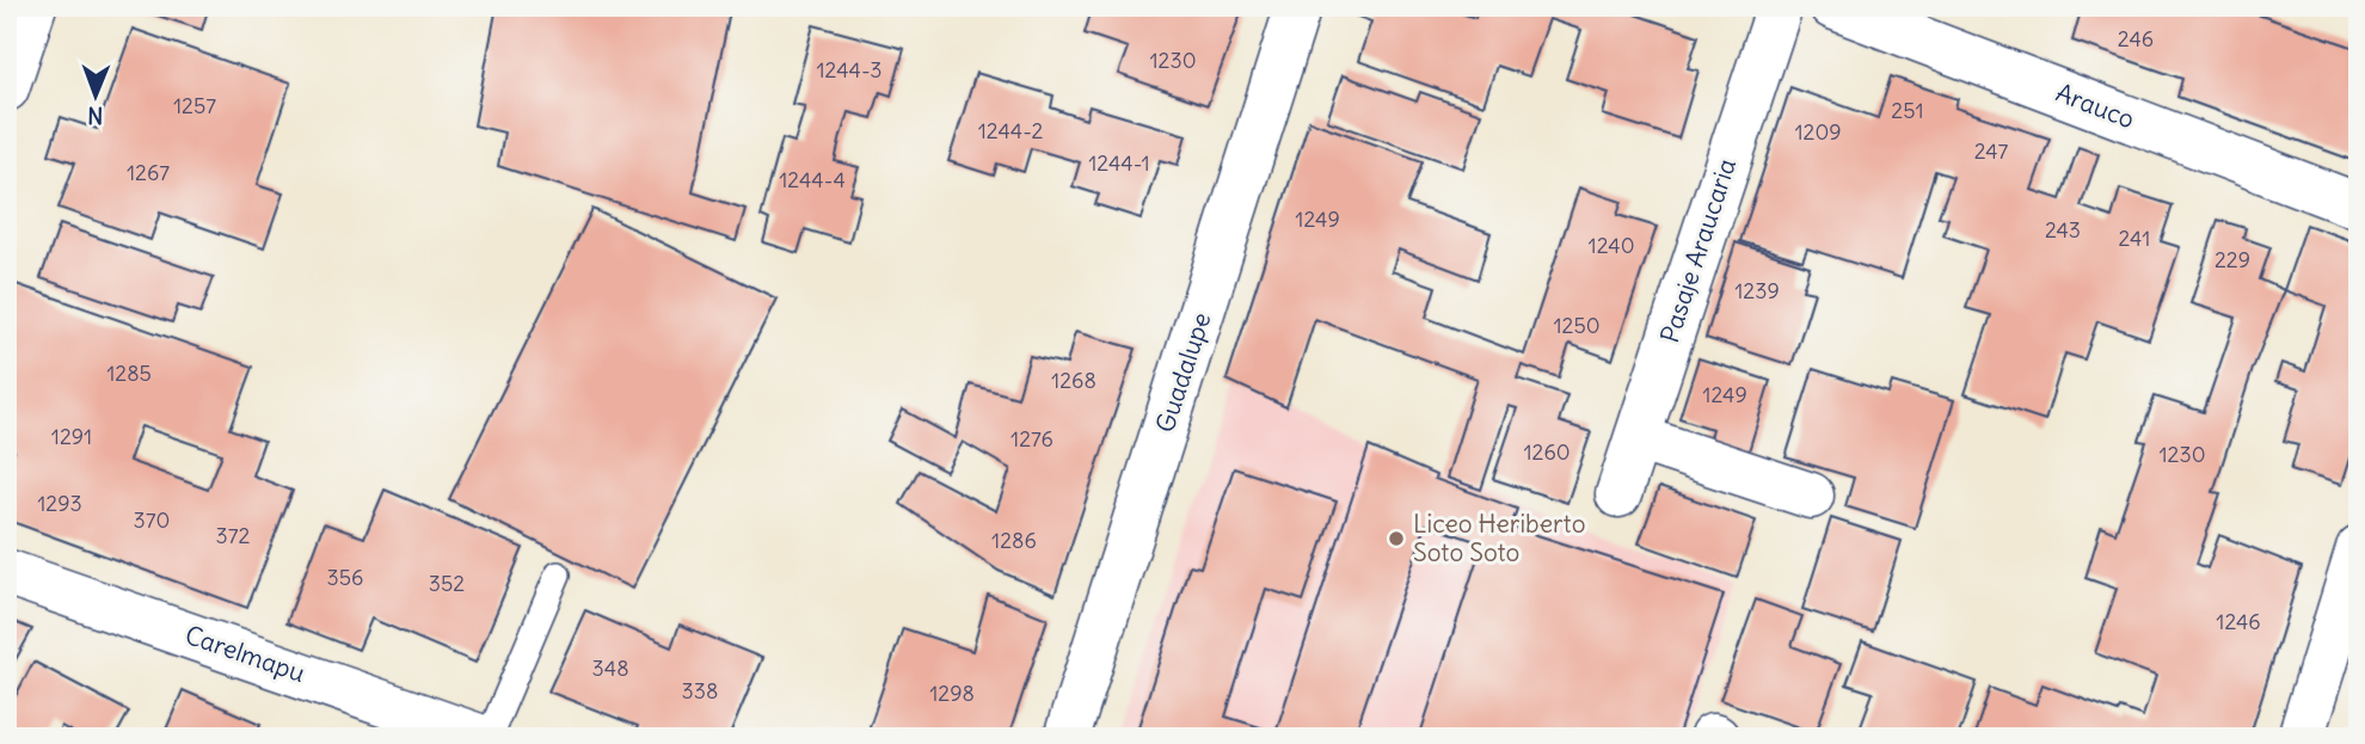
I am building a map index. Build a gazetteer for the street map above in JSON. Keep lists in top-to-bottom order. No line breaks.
{"streets":{"street":["Arauco","Pasaje Araucaria","Guadalupe","Carelmapu"]},"places":["Liceo Heriberto Soto Soto"],"house_numbers":["246","1230","1244-3","1257","251","1244-2","1209","247","1244-1","1267","1244-4","1249","243","241","1240","229","1239","1250","1285","1268","1249","1291","1276","1260","1230","1293","370","372","1286","356","352","1246","348","338","1298"],"north":"bottom"}
